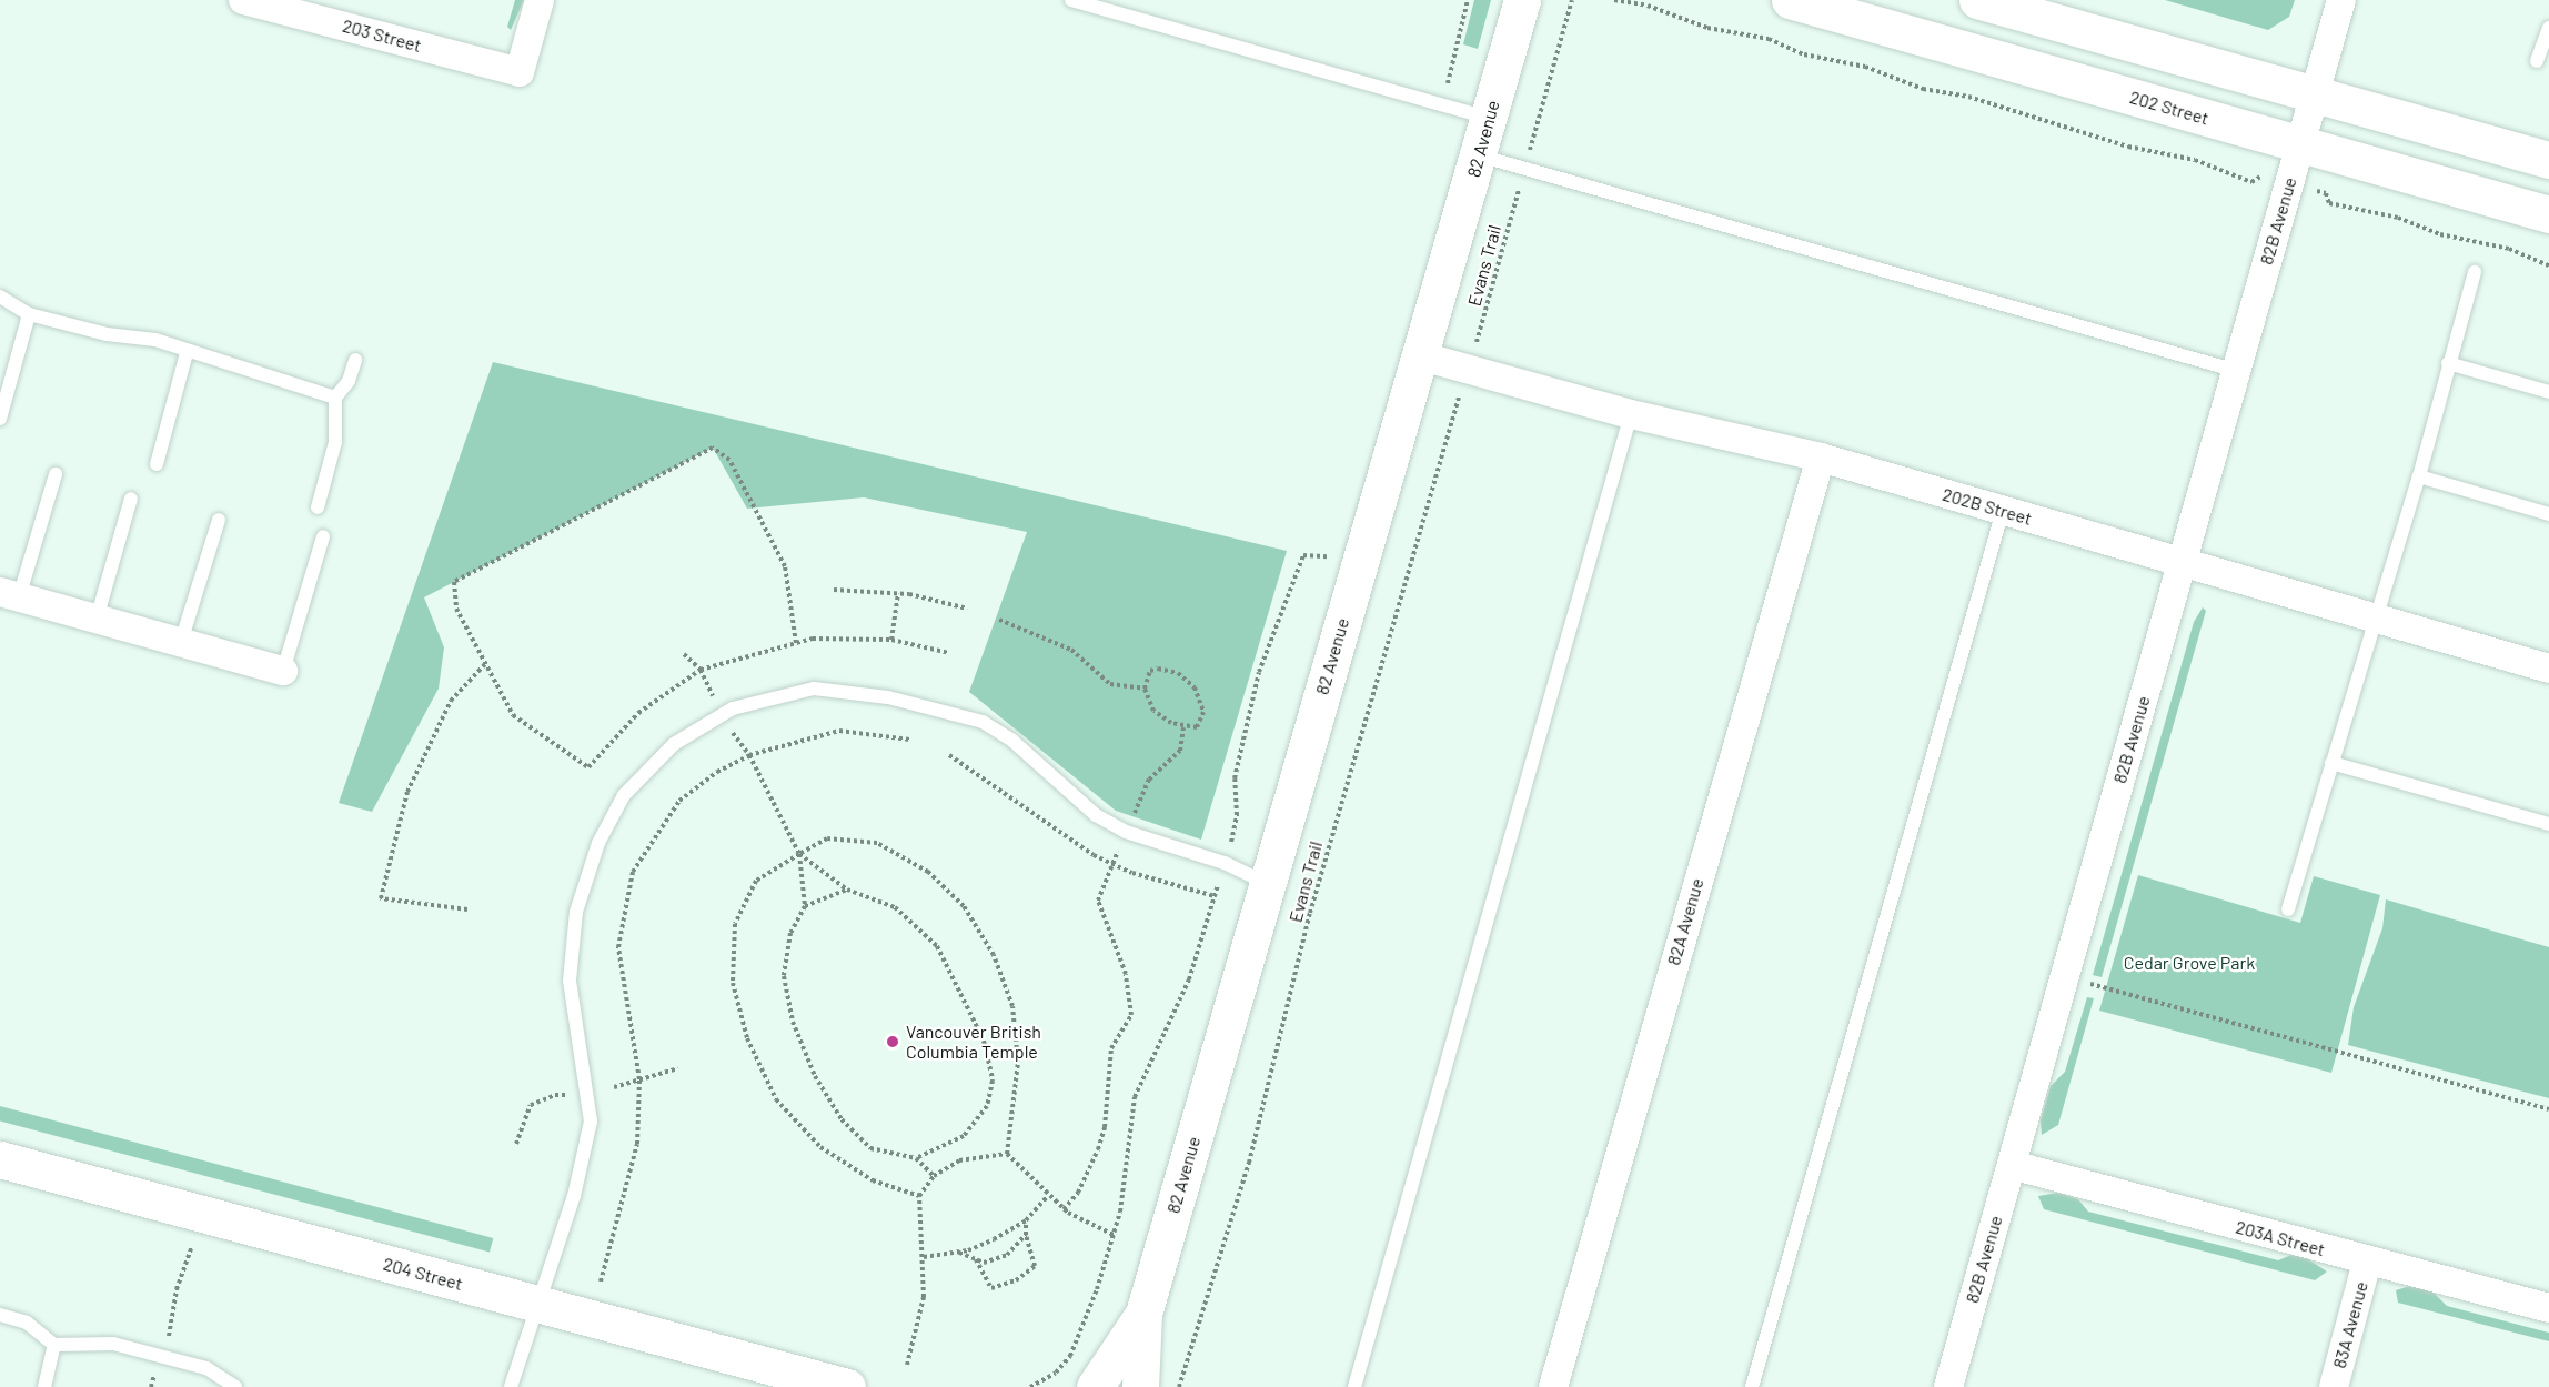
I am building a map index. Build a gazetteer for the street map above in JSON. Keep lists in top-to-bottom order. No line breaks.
{"streets":{"street":["203 Street","202 Street","82 Avenue","82B Avenue","202B Street","82A Avenue","203A Street","204 Street","83A Avenue"],"path":["Evans Trail"]},"crossings":[["202 Street","82B Avenue"],["82 Avenue","202B Street"],["82B Avenue","202B Street"],["82B Avenue","203A Street"],["202B Street","82A Avenue"],["203A Street","83A Avenue"]],"parks":["Cedar Grove Park"],"places":["Vancouver British Columbia Temple"]}
